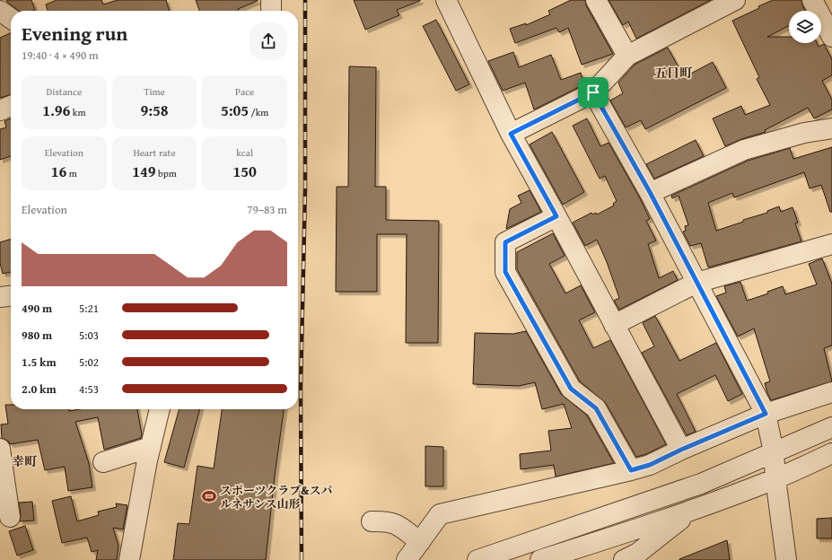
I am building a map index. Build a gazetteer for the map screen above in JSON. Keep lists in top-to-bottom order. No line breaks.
{"districts":["五日町","幸町"],"places":{"sports":["スポーツクラブ&スパ ルネサンス山形"]},"page":{"heading":["Evening run","19:40 · 4 × 490 m"],"stats":[["Distance","1.96 km"],["Time","9:58"],["Pace","5:05 /km"],["Elevation","16 m"],["Heart rate","149 bpm"],["kcal","150"]],"chart":["Elevation","79–83 m"],"list":[{"name":"490 m","note":"5:21"},{"name":"980 m","note":"5:03"},{"name":"1.5 km","note":"5:02"},{"name":"2.0 km","note":"4:53"}]}}
